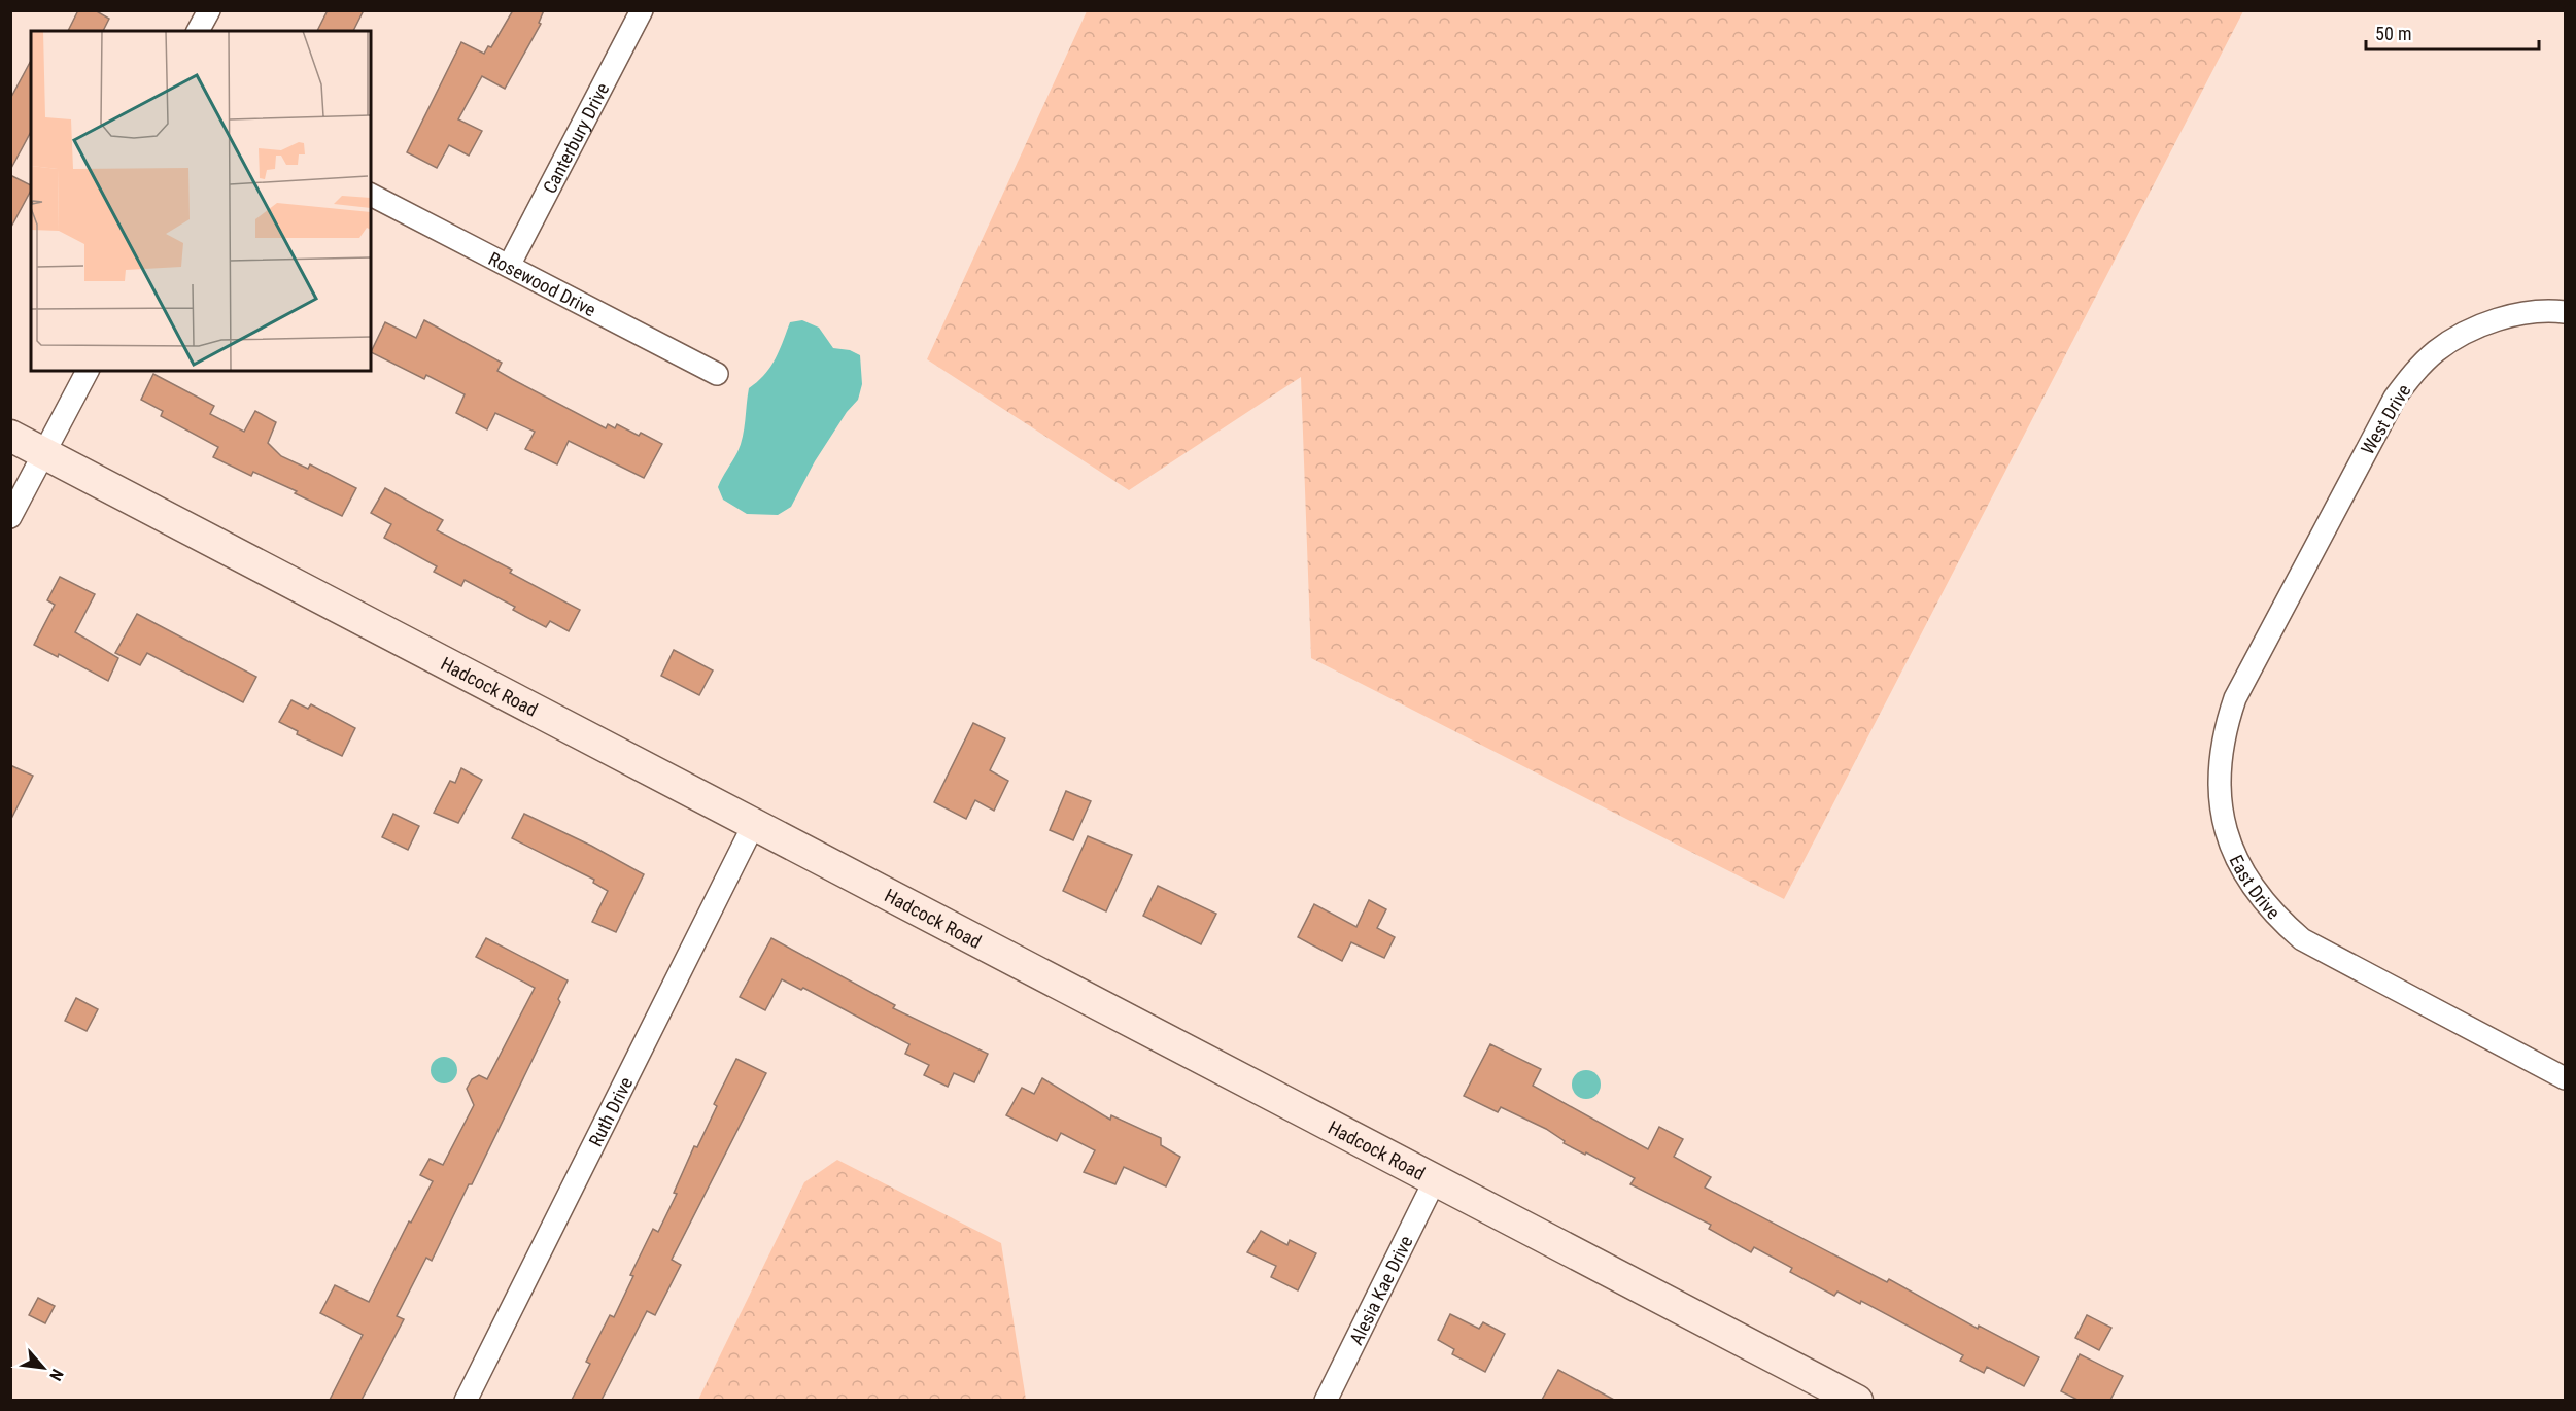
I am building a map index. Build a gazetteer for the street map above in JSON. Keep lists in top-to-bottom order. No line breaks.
{"streets":{"street":["Canterbury Drive","Rosewood Drive","West Drive","Hadcock Road","East Drive","Ruth Drive","Alesia Kae Drive"]},"crossings":[["Canterbury Drive","Rosewood Drive"],["West Drive","East Drive"],["Hadcock Road","Ruth Drive"],["Hadcock Road","Alesia Kae Drive"]],"scale_bar":"50 m","north":"bottom right"}
